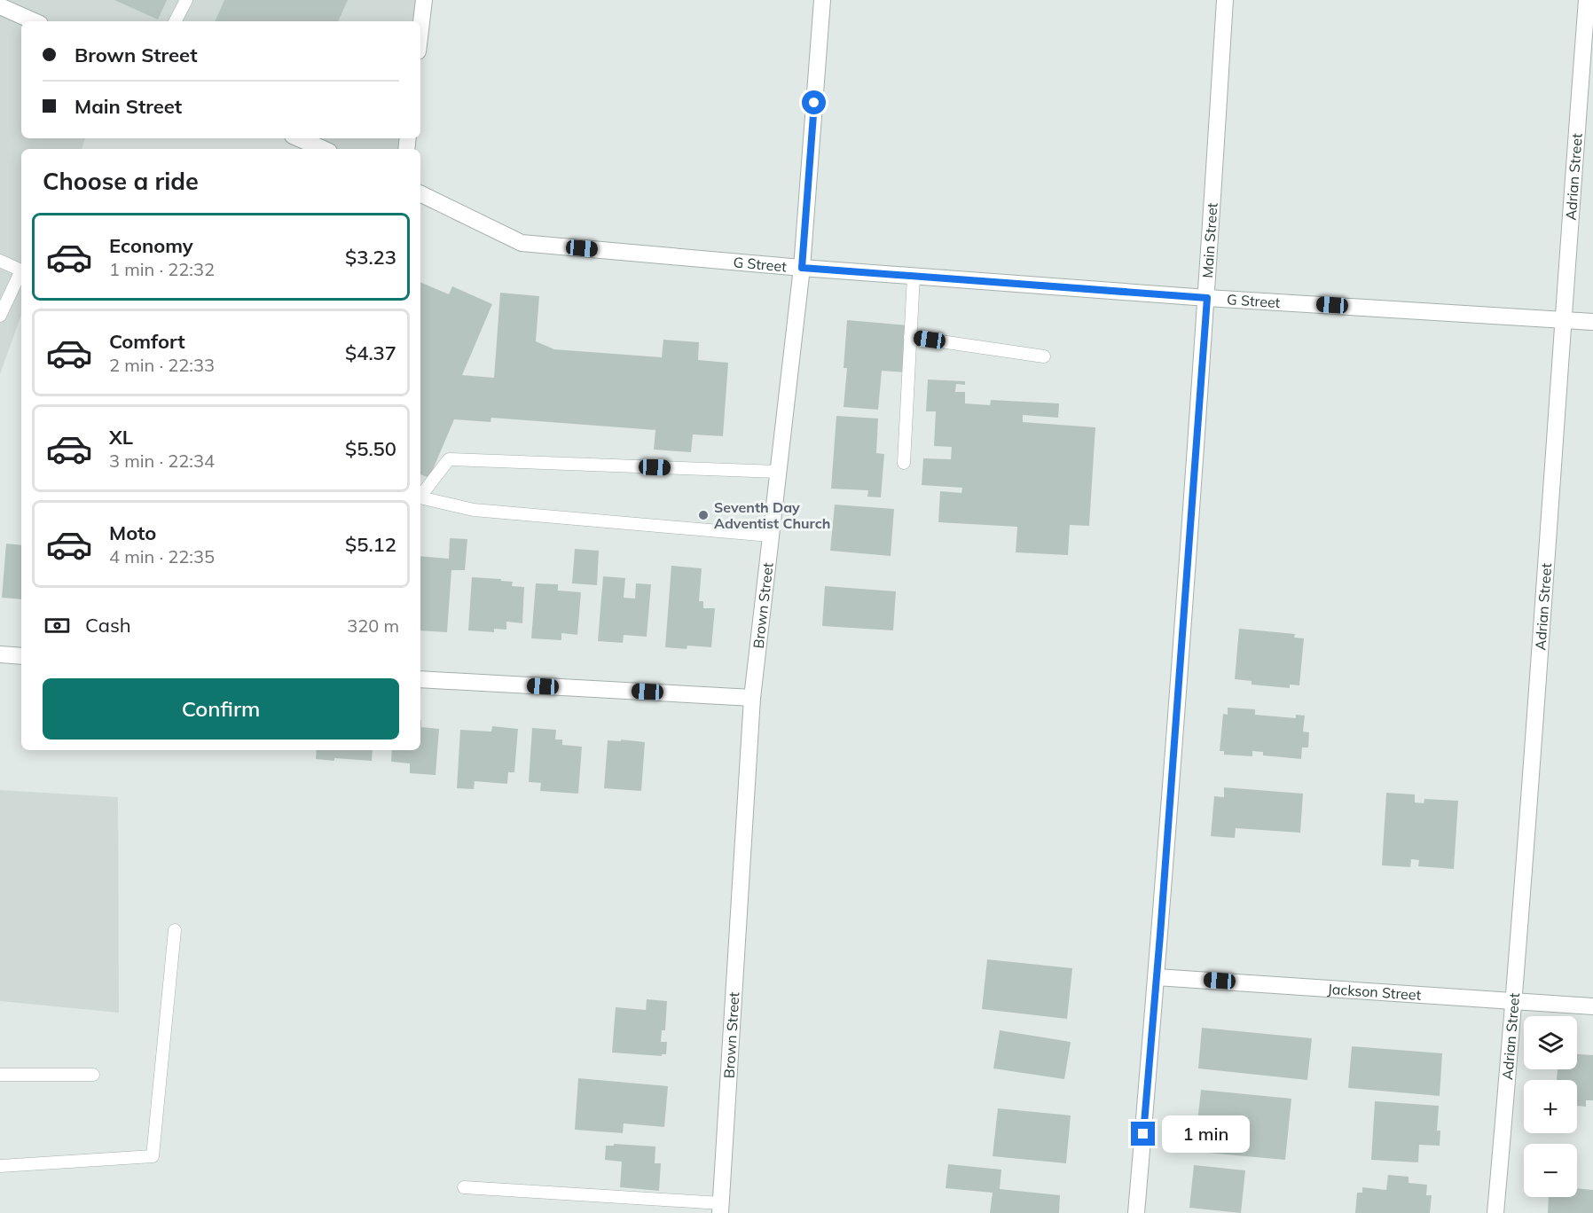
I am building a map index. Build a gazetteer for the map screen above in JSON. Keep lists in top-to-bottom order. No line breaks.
{"streets":{"street":["Adrian Street","Main Street","G Street","Brown Street","Jackson Street"]},"crossings":[["Adrian Street","G Street"],["Adrian Street","Jackson Street"],["Main Street","G Street"],["Main Street","Jackson Street"],["G Street","Brown Street"]],"places":["Seventh Day Adventist Church"],"page":{"banner":["Brown Street","Main Street"],"heading":"Choose a ride","list":[{"name":"Economy","note":"1 min · 22:32","value":"$3.23"},{"name":"Comfort","note":"2 min · 22:33","value":"$4.37"},{"name":"XL","note":"3 min · 22:34","value":"$5.50"},{"name":"Moto","note":"4 min · 22:35","value":"$5.12"}],"pay":["Cash","320 m"],"buttons":"Confirm","map_buttons":["+","−"],"bubble":"1 min"}}
